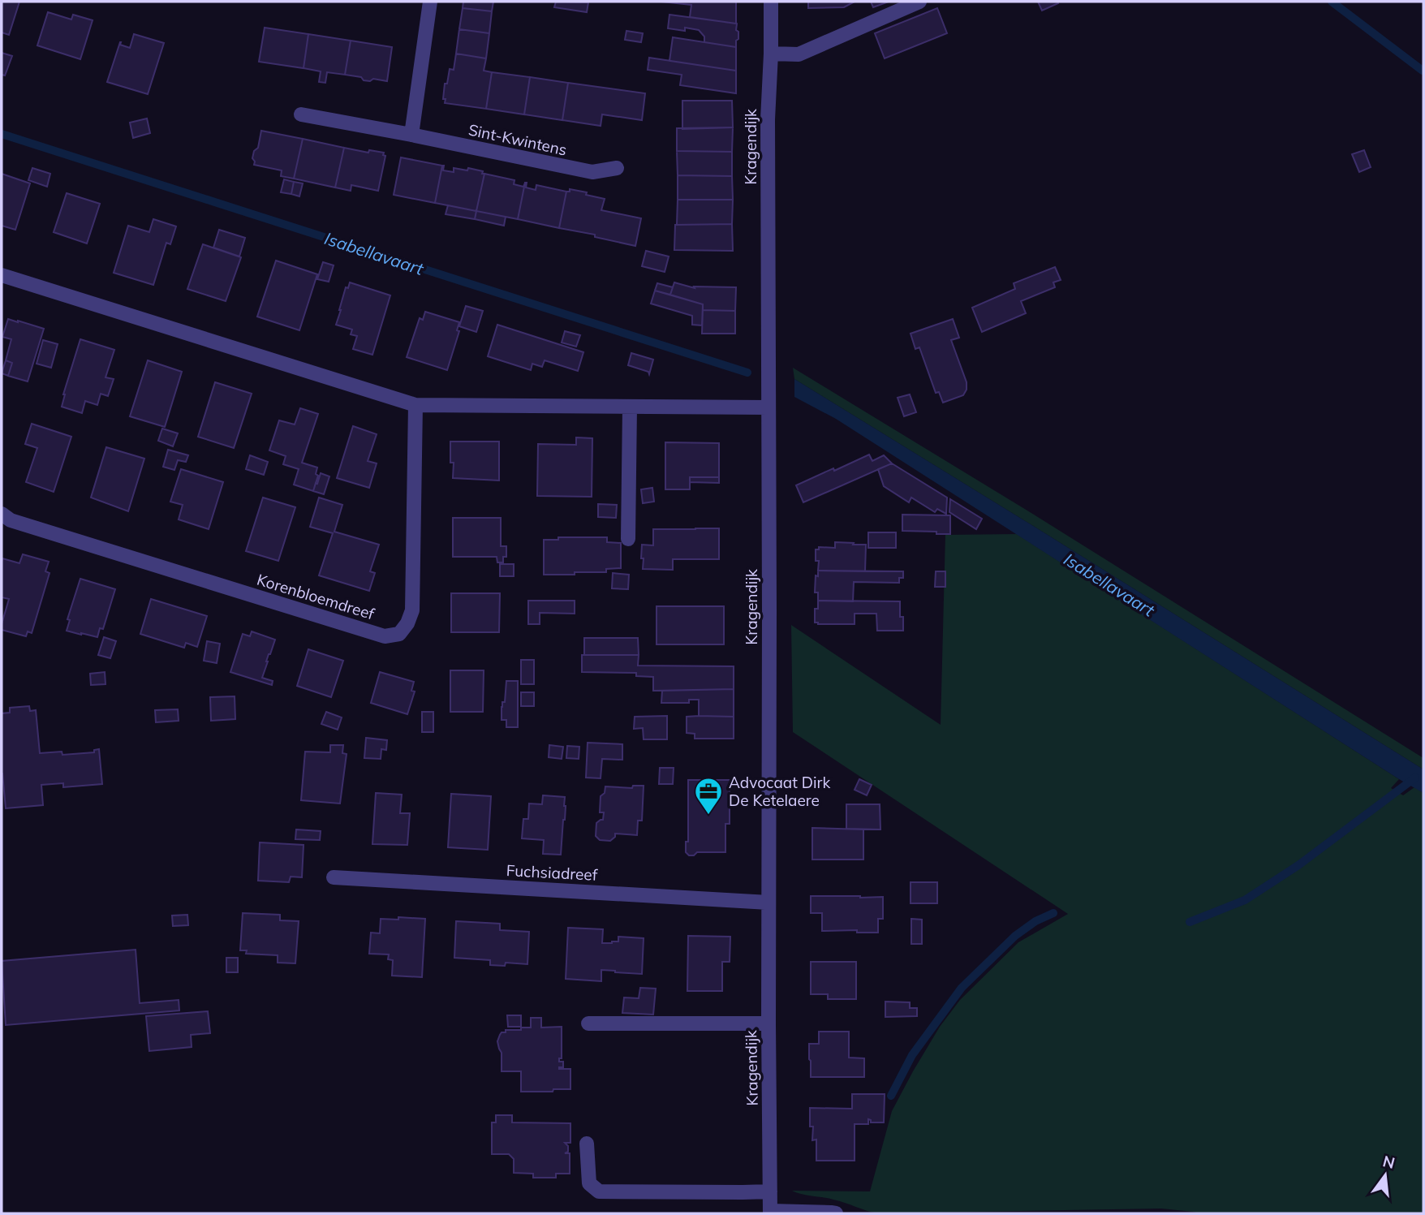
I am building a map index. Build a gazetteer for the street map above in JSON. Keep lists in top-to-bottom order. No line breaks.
{"streets":{"street":["Sint-Kwintens","Kragendijk","Korenbloemdreef","Fuchsiadreef"]},"crossings":[["Kragendijk","Fuchsiadreef"]],"water":["Isabellavaart"],"places":{"office":["Advocaat Dirk De Ketelaere"]},"north":"top"}
